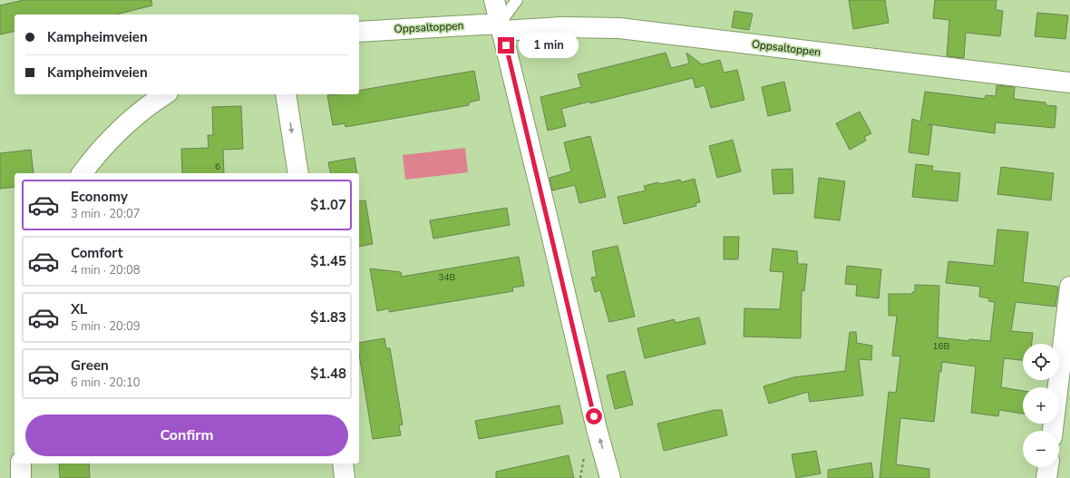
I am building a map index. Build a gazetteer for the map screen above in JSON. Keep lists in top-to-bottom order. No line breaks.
{"streets":{"street":["Oppsaltoppen"]},"house_numbers":["6","34B","16B"],"page":{"banner":["Kampheimveien","Kampheimveien"],"bubble":"1 min","list":[{"name":"Economy","note":"3 min · 20:07","value":"$1.07"},{"name":"Comfort","note":"4 min · 20:08","value":"$1.45"},{"name":"XL","note":"5 min · 20:09","value":"$1.83"},{"name":"Green","note":"6 min · 20:10","value":"$1.48"}],"map_buttons":["+","−"],"buttons":"Confirm"}}
